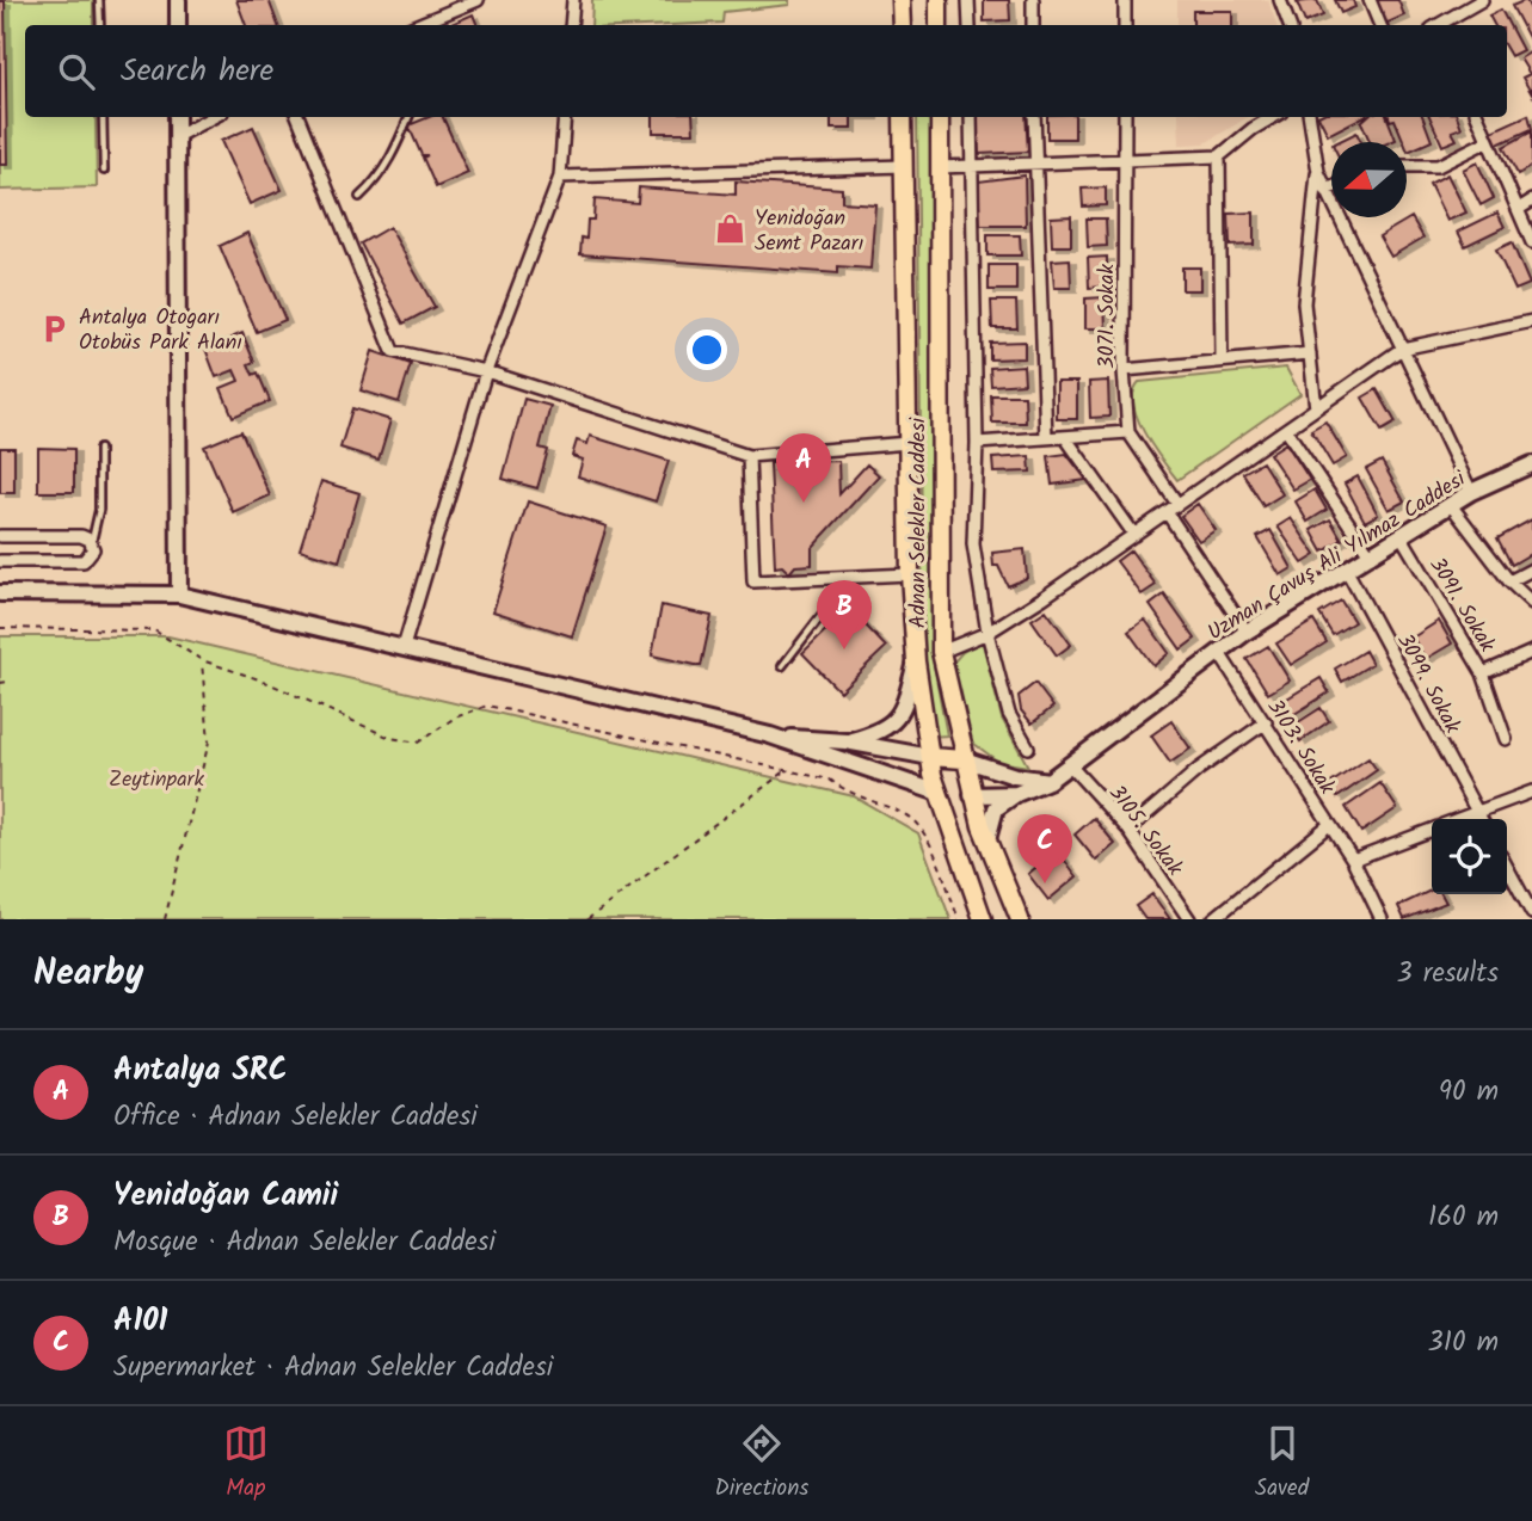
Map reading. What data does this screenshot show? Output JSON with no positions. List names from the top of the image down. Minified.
{"streets":{"main road":["Adnan Selekler Caddesi"],"street":["3071. Sokak","Uzman Çavuş Ali Yılmaz Caddesi","3091. Sokak","3099. Sokak","3103. Sokak","3105. Sokak"]},"crossings":[["Uzman Çavuş Ali Yılmaz Caddesi","3091. Sokak"],["Uzman Çavuş Ali Yılmaz Caddesi","3099. Sokak"],["Uzman Çavuş Ali Yılmaz Caddesi","3103. Sokak"],["Uzman Çavuş Ali Yılmaz Caddesi","3105. Sokak"]],"parks":["Zeytinpark"],"places":{"shop":["Yenidoğan Semt Pazarı"],"parking":["Antalya Otogarı Otobüs Park Alanı"]},"north":"left","page":{"search":"Search here","pins":["A","B","C"],"heading":["Nearby","3 results"],"list":[{"mark":"A","name":"Antalya SRC","note":"Office · Adnan Selekler Caddesi","value":"90 m"},{"mark":"B","name":"Yenidoğan Camii","note":"Mosque · Adnan Selekler Caddesi","value":"160 m"},{"mark":"C","name":"A101","note":"Supermarket · Adnan Selekler Caddesi","value":"310 m"}],"nav":["Map","Directions","Saved"]}}
